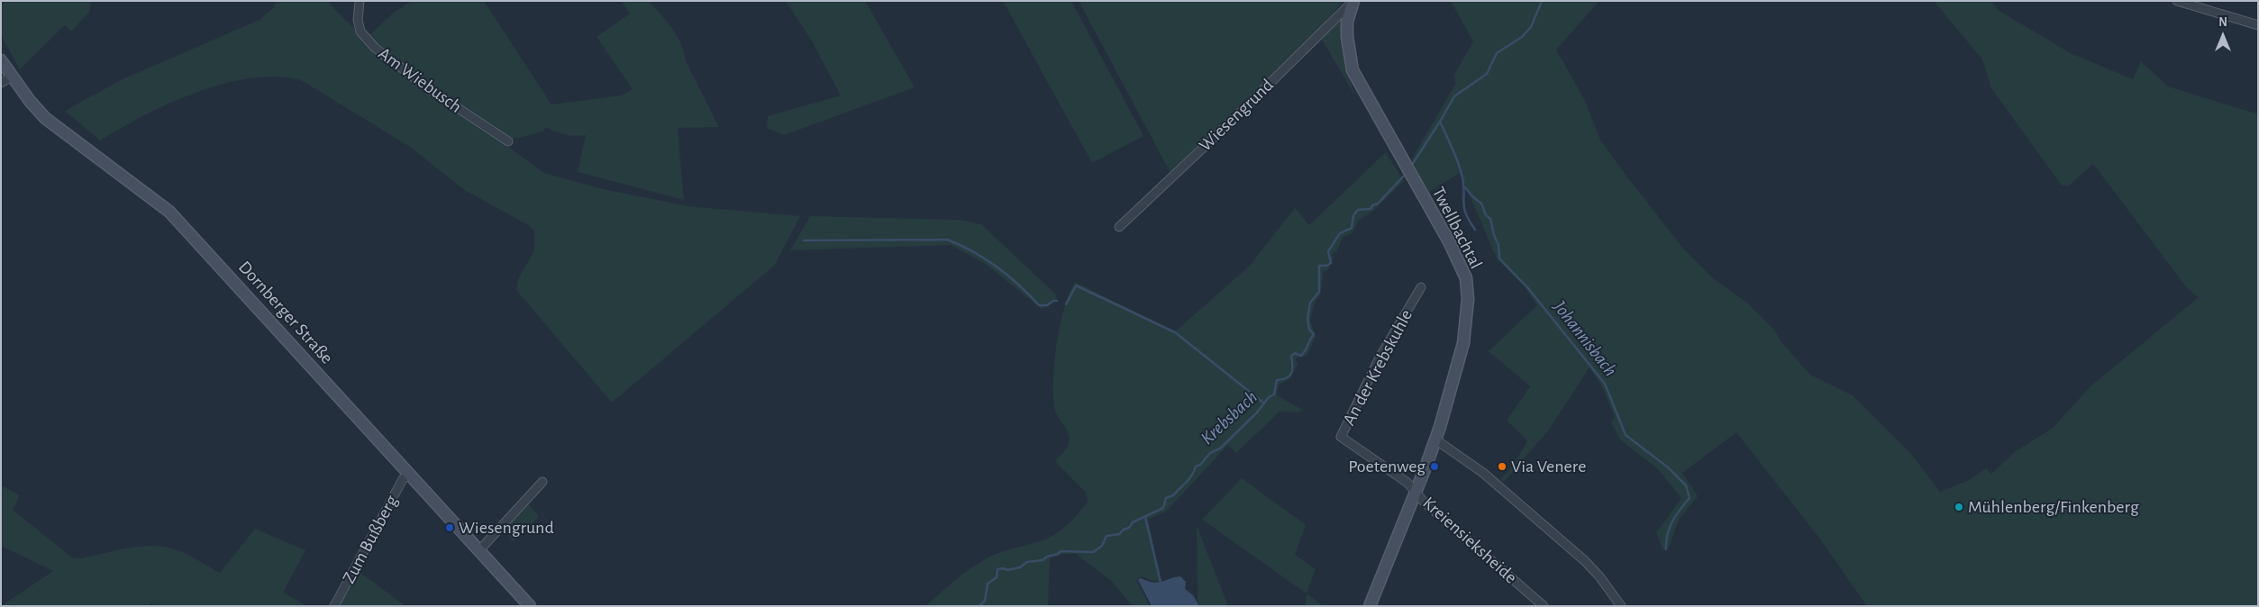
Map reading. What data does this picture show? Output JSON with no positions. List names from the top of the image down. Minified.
{"streets":{"street":["Am Wiebusch","Wiesengrund","Twellbachtal","Dornberger Straße","An der Krebskuhle","Zum Bußberg","Kreiensieksheide"]},"crossings":[["Wiesengrund","Twellbachtal"],["Twellbachtal","An der Krebskuhle"],["Twellbachtal","Kreiensieksheide"],["Dornberger Straße","Zum Bußberg"],["An der Krebskuhle","Kreiensieksheide"]],"water":["Johannisbach","Krebsbach"],"places":["Poetenweg","Via Venere","Mühlenberg/Finkenberg","Wiesengrund"],"north":"top"}
